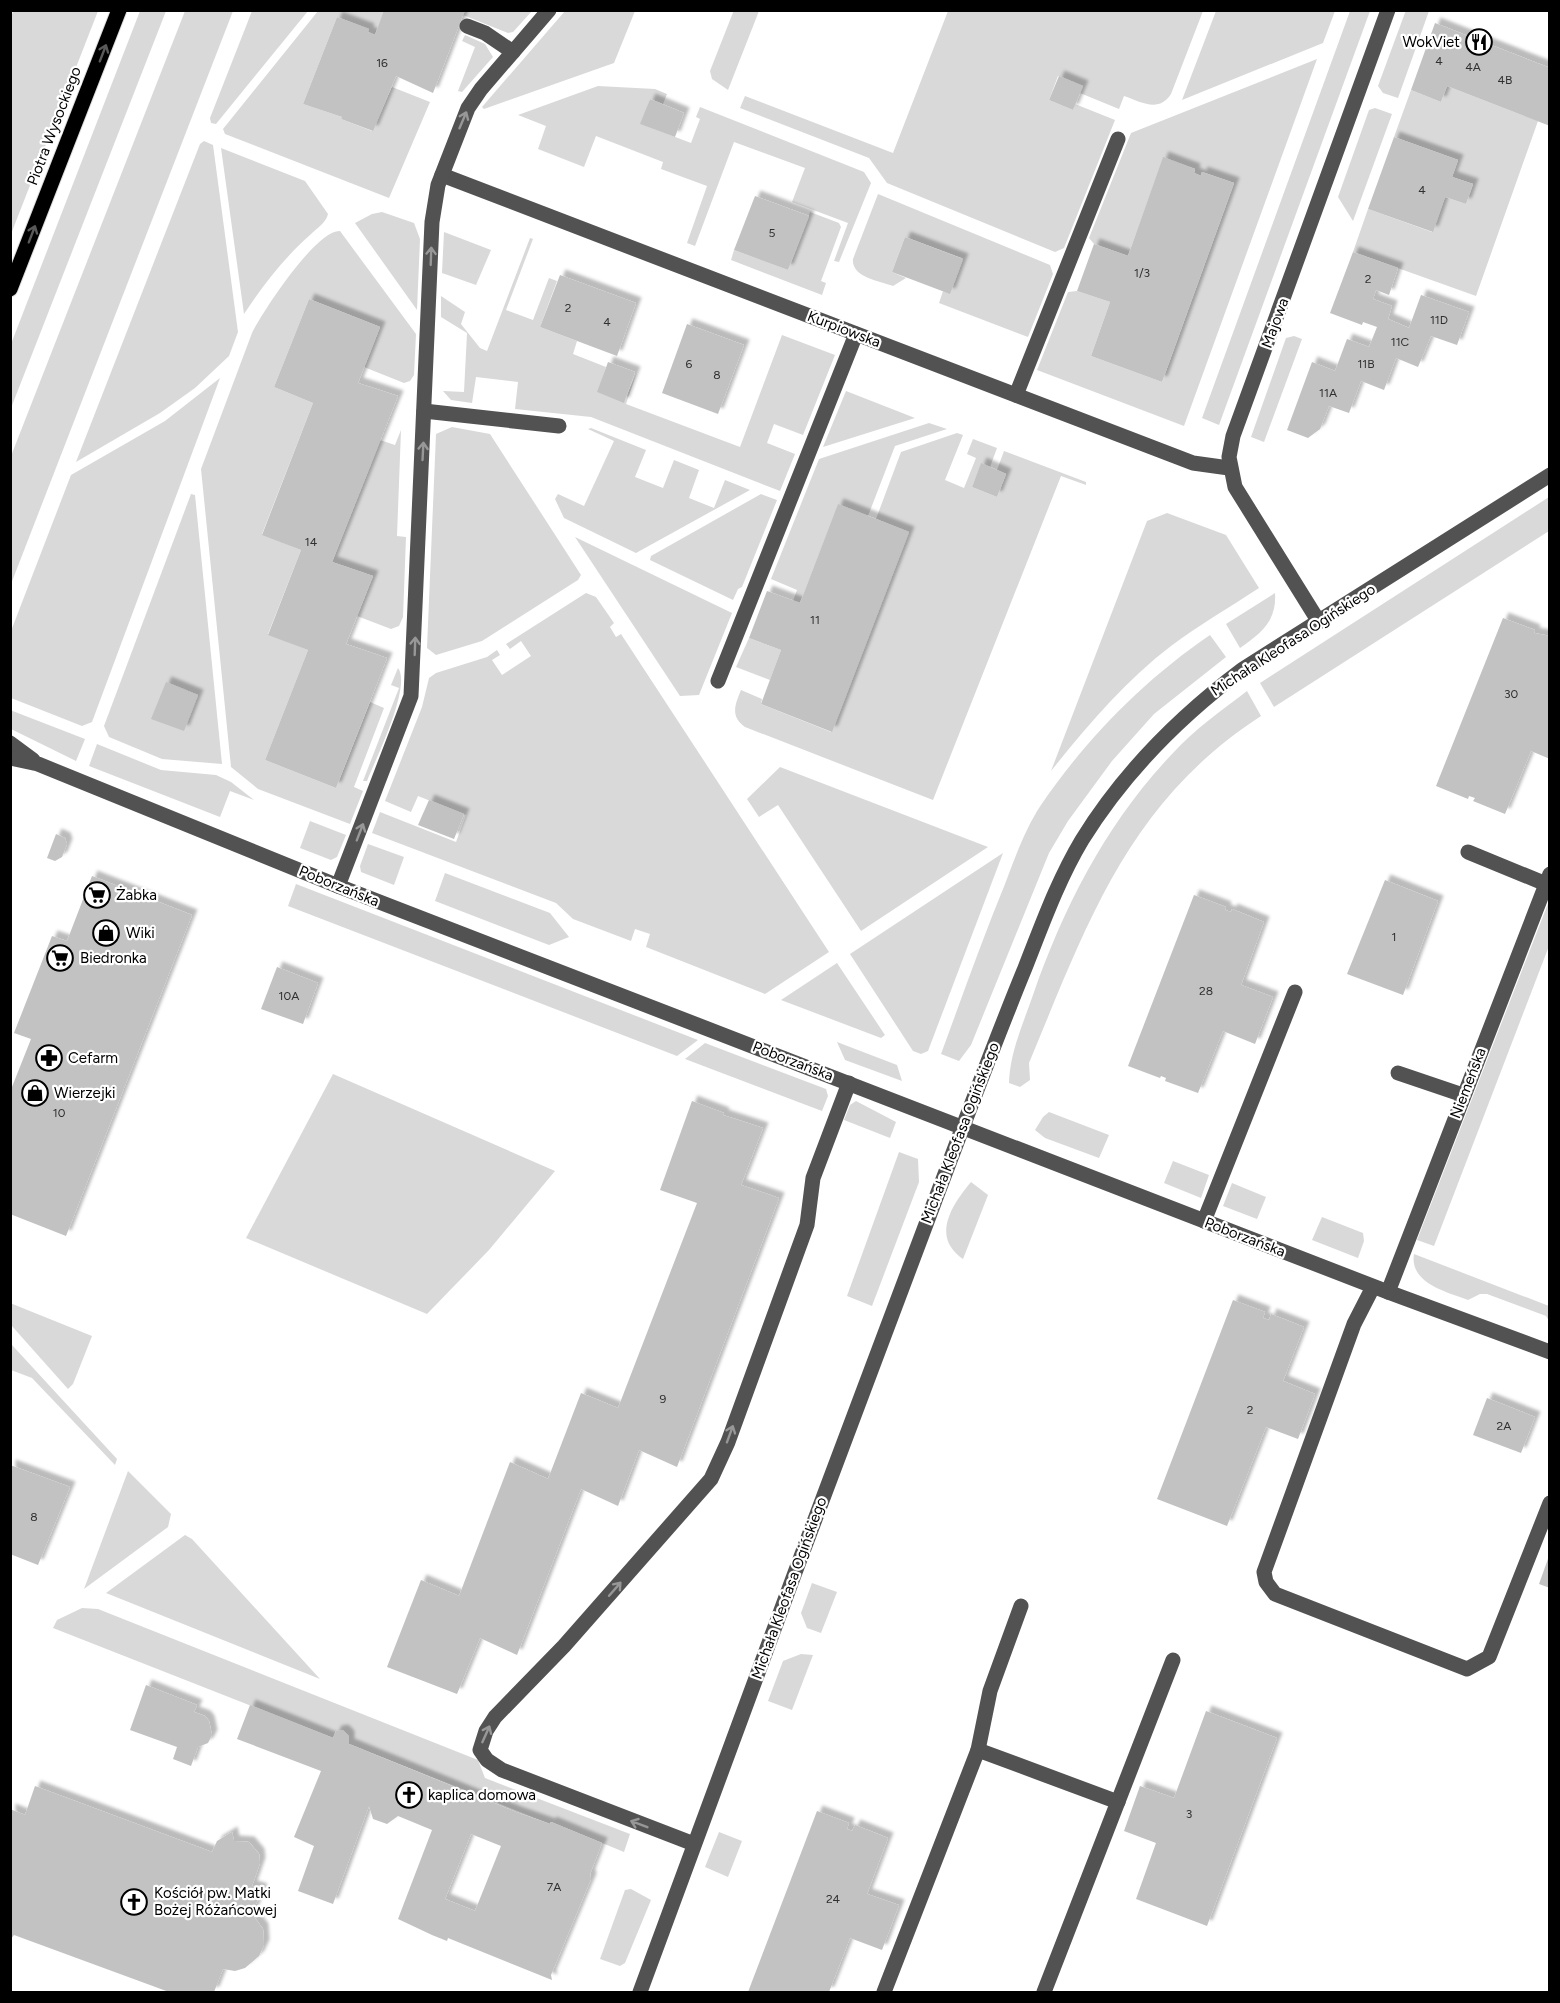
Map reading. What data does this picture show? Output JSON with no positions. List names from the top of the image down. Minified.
{"streets":{"main road":["Piotra Wysockiego"],"street":["Majowa","Kurpiowska","Michała Kleofasa Ogińskiego","Poborzańska","Niemeńska"]},"crossings":[["Majowa","Kurpiowska"],["Majowa","Michała Kleofasa Ogińskiego"],["Michała Kleofasa Ogińskiego","Poborzańska"],["Poborzańska","Niemeńska"]],"one_way":["Piotra Wysockiego"],"places":{"restaurant":["WokViet"],"supermarket":["Żabka","Biedronka"],"shop":["Wiki","Wierzejki"],"pharmacy":["Cefarm"],"church":["kaplica domowa","Kościół pw. Matki Bożej Różańcowej"]},"house_numbers":["4","16","4A","4B","4","5","1/3","2","2","11D","4","11C","6","11B","8","11A","14","11","30","1","28","10A","10","9","2","2A","8","3","7A","24"]}
